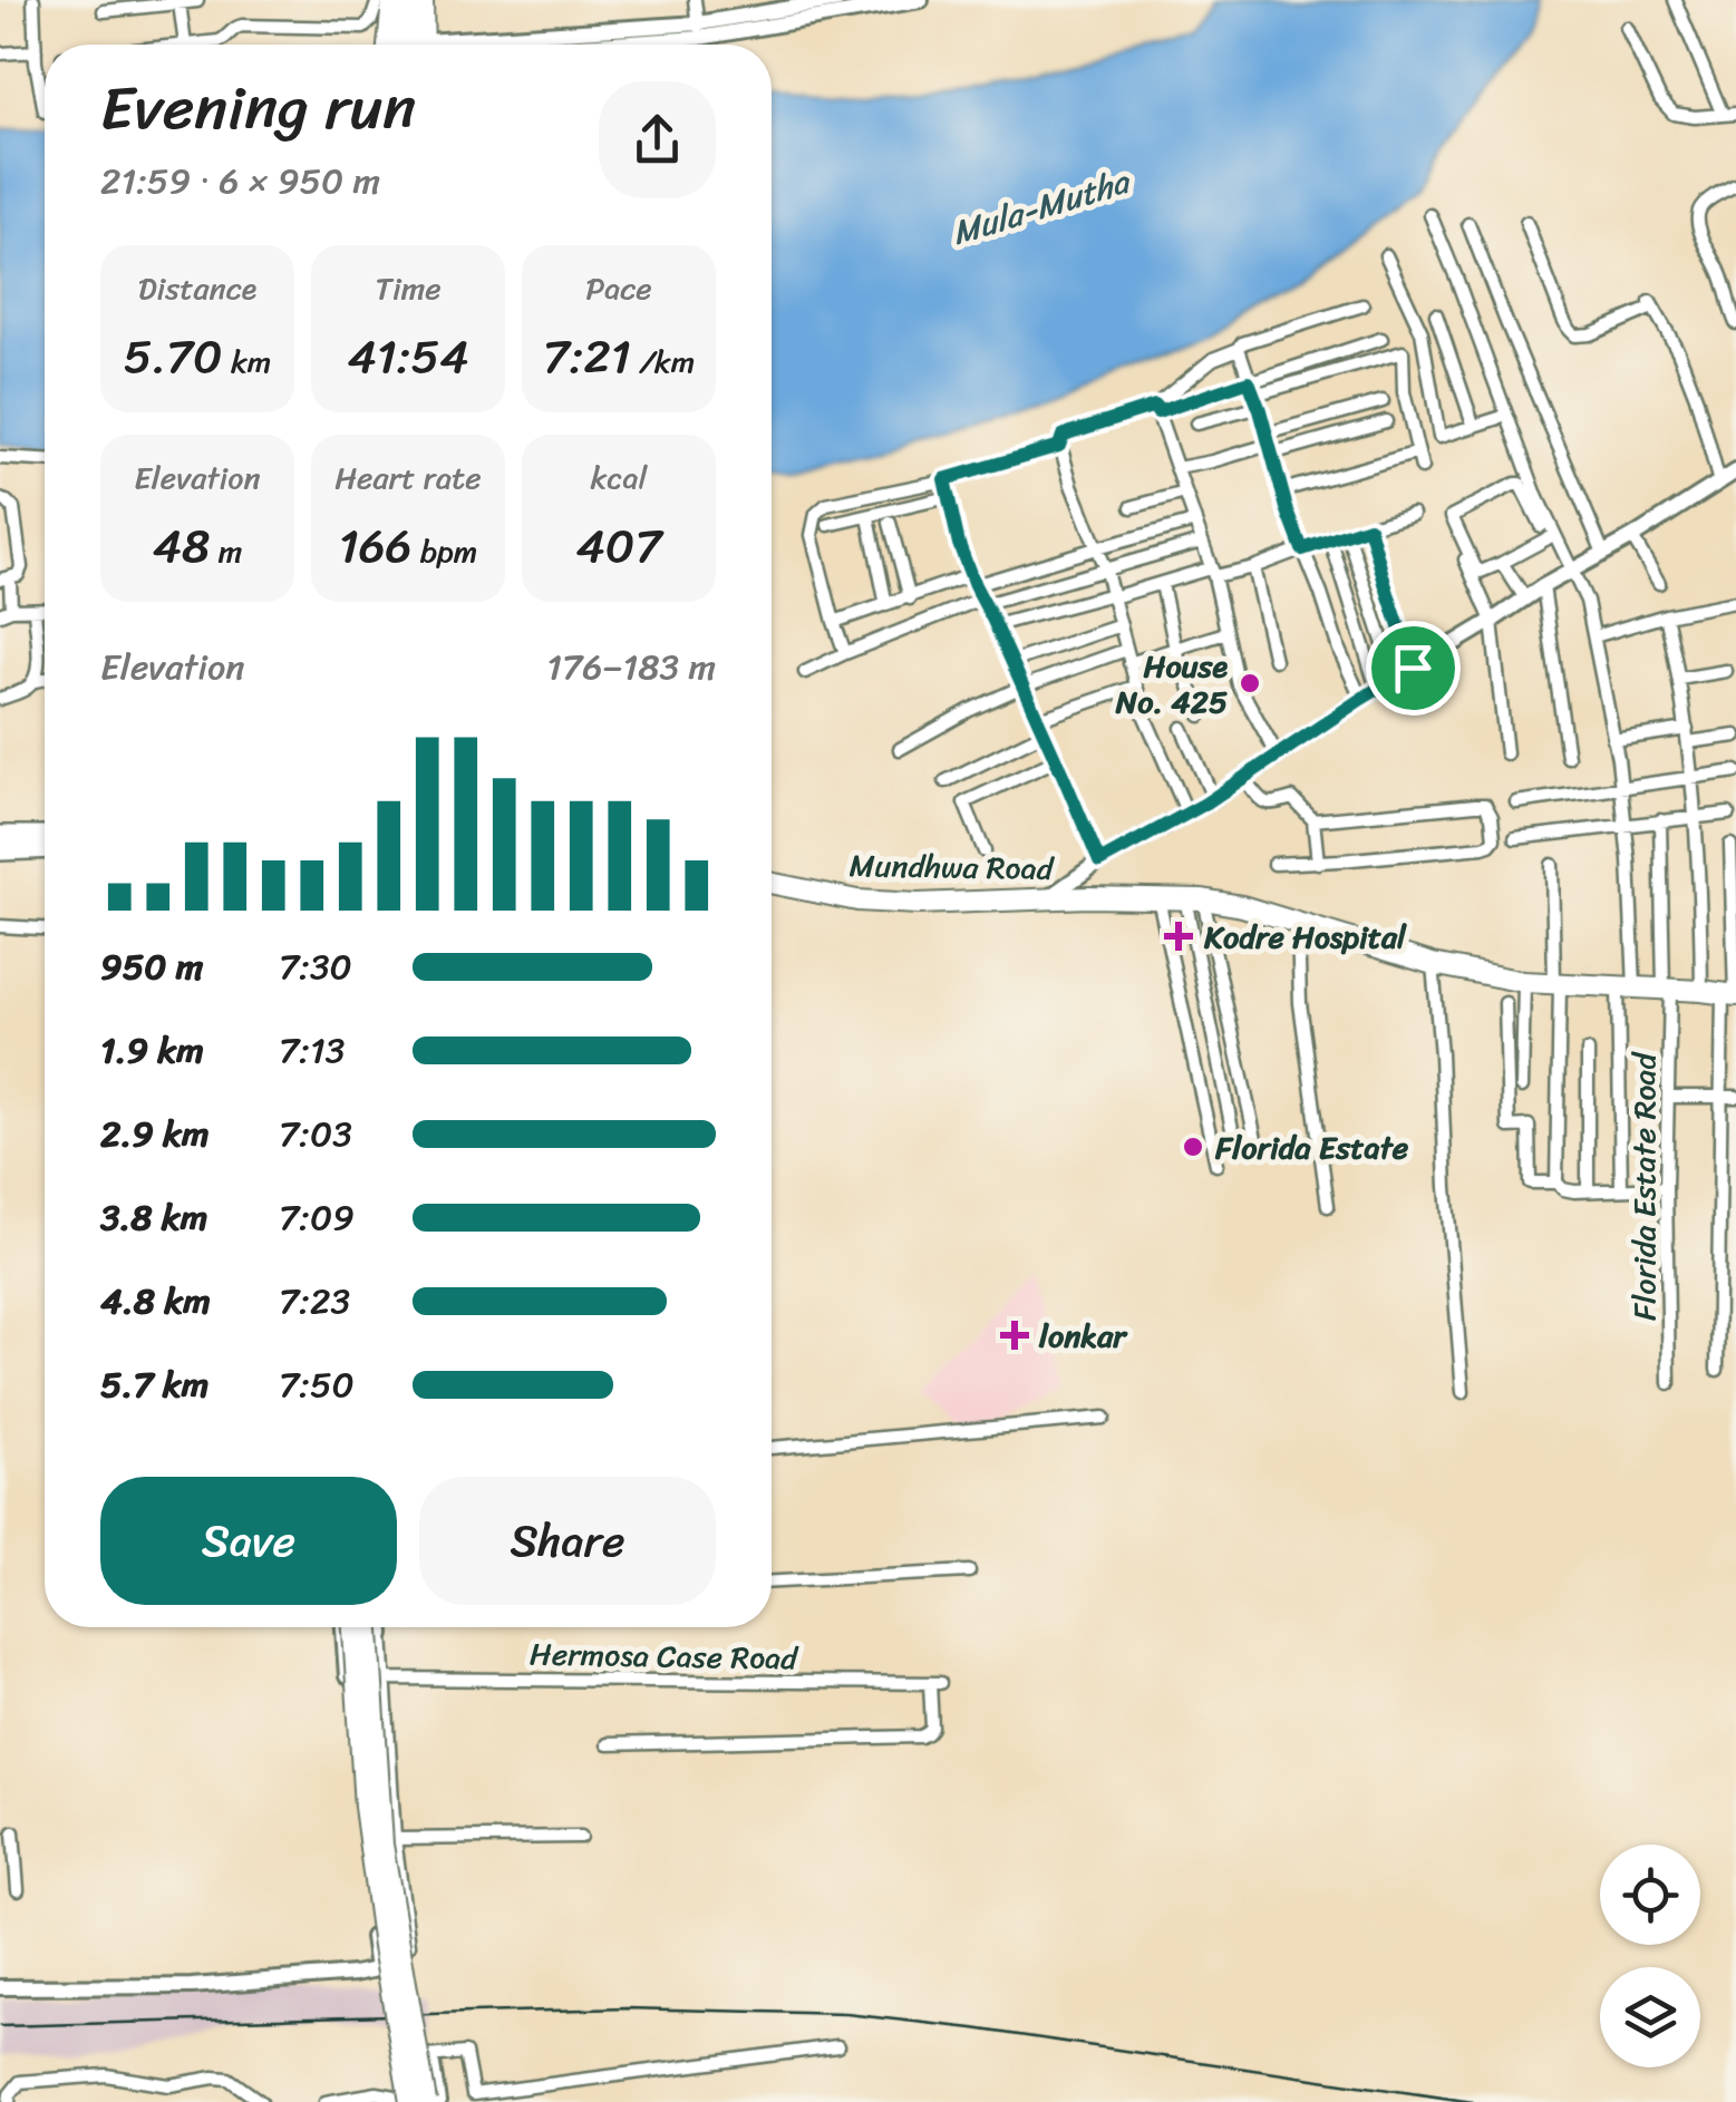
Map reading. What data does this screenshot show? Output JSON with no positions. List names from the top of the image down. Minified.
{"streets":{"main road":["Mundhwa Road"],"street":["Florida Estate Road","Hermosa Case Road"]},"crossings":[["Mundhwa Road","Florida Estate Road"]],"water":["Mula-Mutha"],"places":{"other":["House No. 425","Florida Estate"],"health":["Kodre Hospital","lonkar"]},"page":{"heading":["Evening run","21:59 · 6 × 950 m"],"stats":[["Distance","5.70 km"],["Time","41:54"],["Pace","7:21 /km"],["Elevation","48 m"],["Heart rate","166 bpm"],["kcal","407"]],"chart":["Elevation","176–183 m"],"list":[{"name":"950 m","note":"7:30"},{"name":"1.9 km","note":"7:13"},{"name":"2.9 km","note":"7:03"},{"name":"3.8 km","note":"7:09"},{"name":"4.8 km","note":"7:23"},{"name":"5.7 km","note":"7:50"}],"buttons":["Save","Share"]}}
